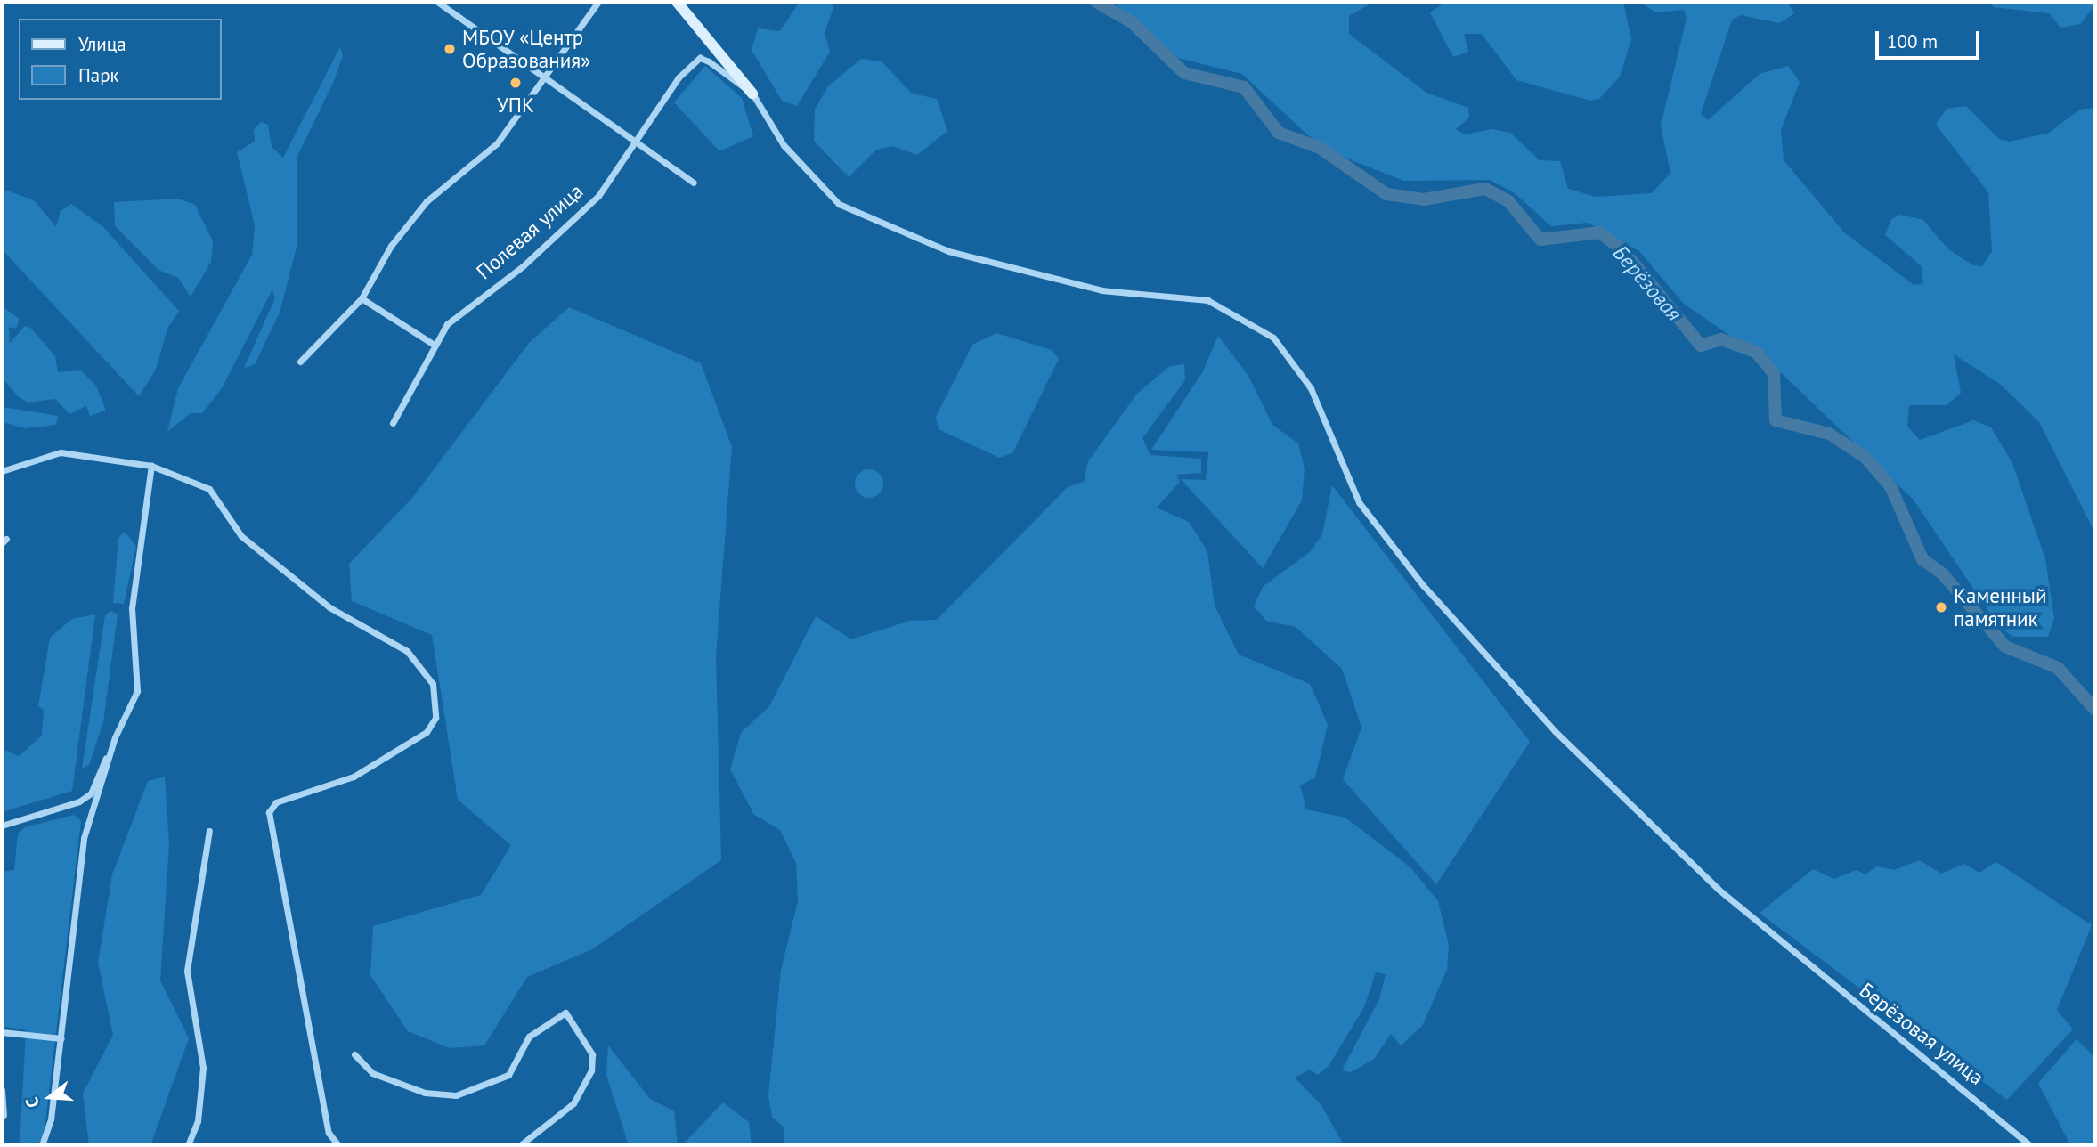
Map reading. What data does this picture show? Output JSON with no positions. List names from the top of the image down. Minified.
{"streets":{"street":["Полевая улица","Берёзовая улица"]},"crossings":[["Полевая улица","Берёзовая улица"]],"water":["Берёзовая"],"places":["МБОУ «Центр Образования»","УПК","Каменный памятник"],"legend":["Улица","Парк"],"scale_bar":"100 m","north":"left"}
